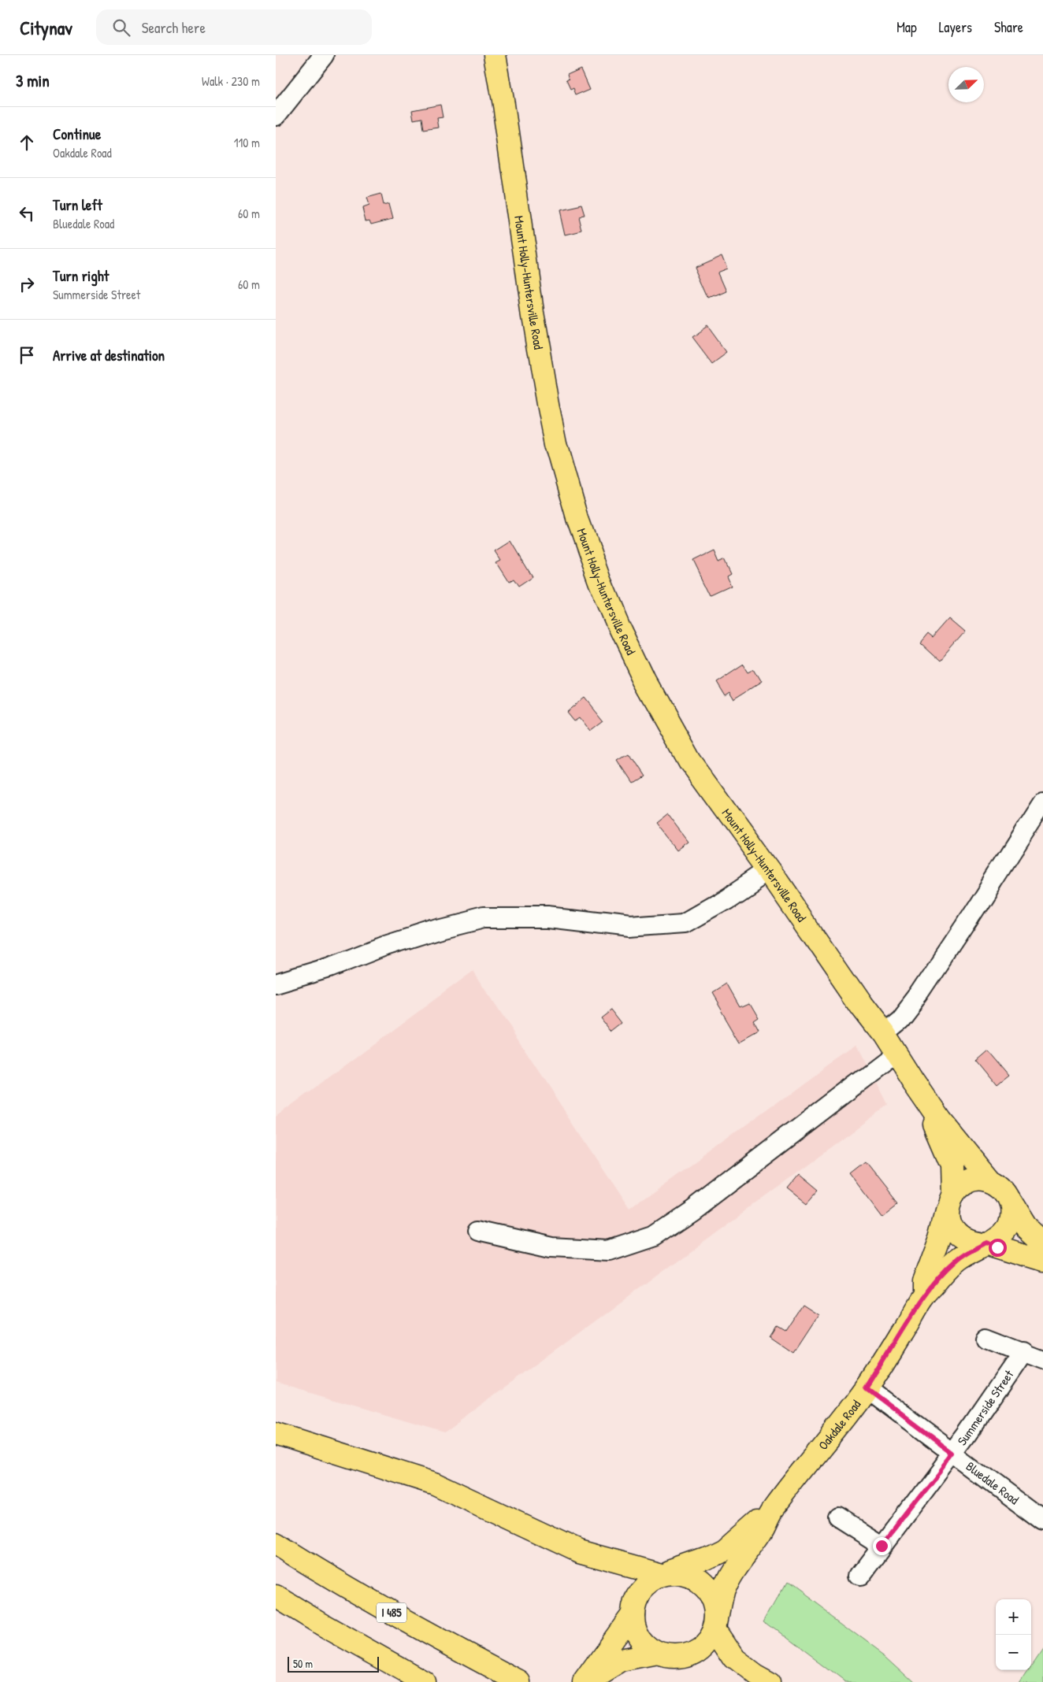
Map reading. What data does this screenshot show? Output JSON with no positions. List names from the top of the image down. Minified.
{"streets":{"main road":["Mount Holly-Huntersville Road","Oakdale Road","I 485"],"street":["Summerside Street","Bluedale Road"]},"crossings":[["Mount Holly-Huntersville Road","Oakdale Road"],["Summerside Street","Bluedale Road"],["Oakdale Road","Bluedale Road"]],"scale_bar":"50 m","north":"top right","page":{"header":"Citynav","search":"Search here","nav":["Map","Layers","Share"],"heading":["3 min","Walk · 230 m"],"list":[["Continue","Oakdale Road","110 m"],["Turn left","Bluedale Road","60 m"],["Turn right","Summerside Street","60 m"],"Arrive at destination"],"map_buttons":["+","−"],"scale":"50 m"}}
